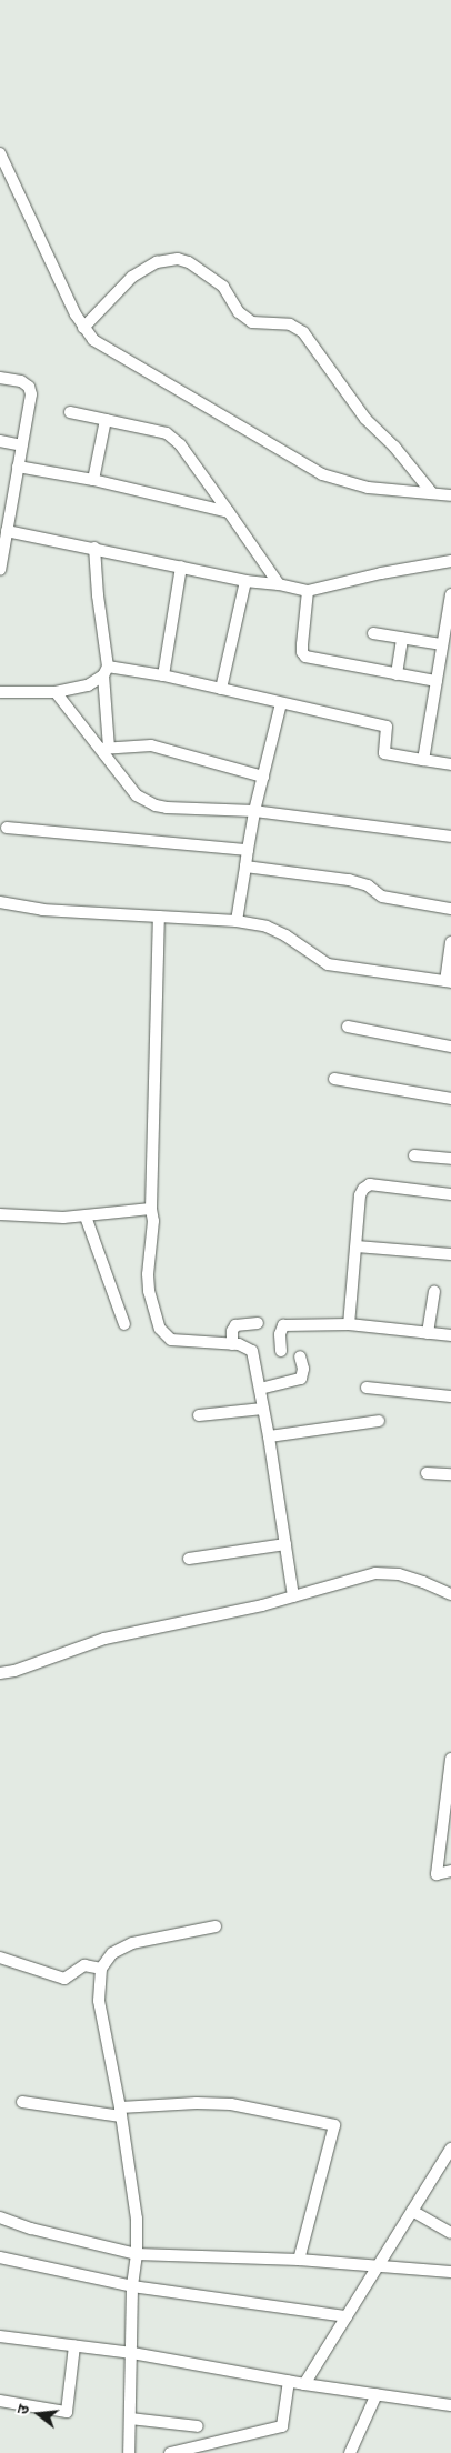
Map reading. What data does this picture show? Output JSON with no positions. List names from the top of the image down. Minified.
{"north":"left"}
